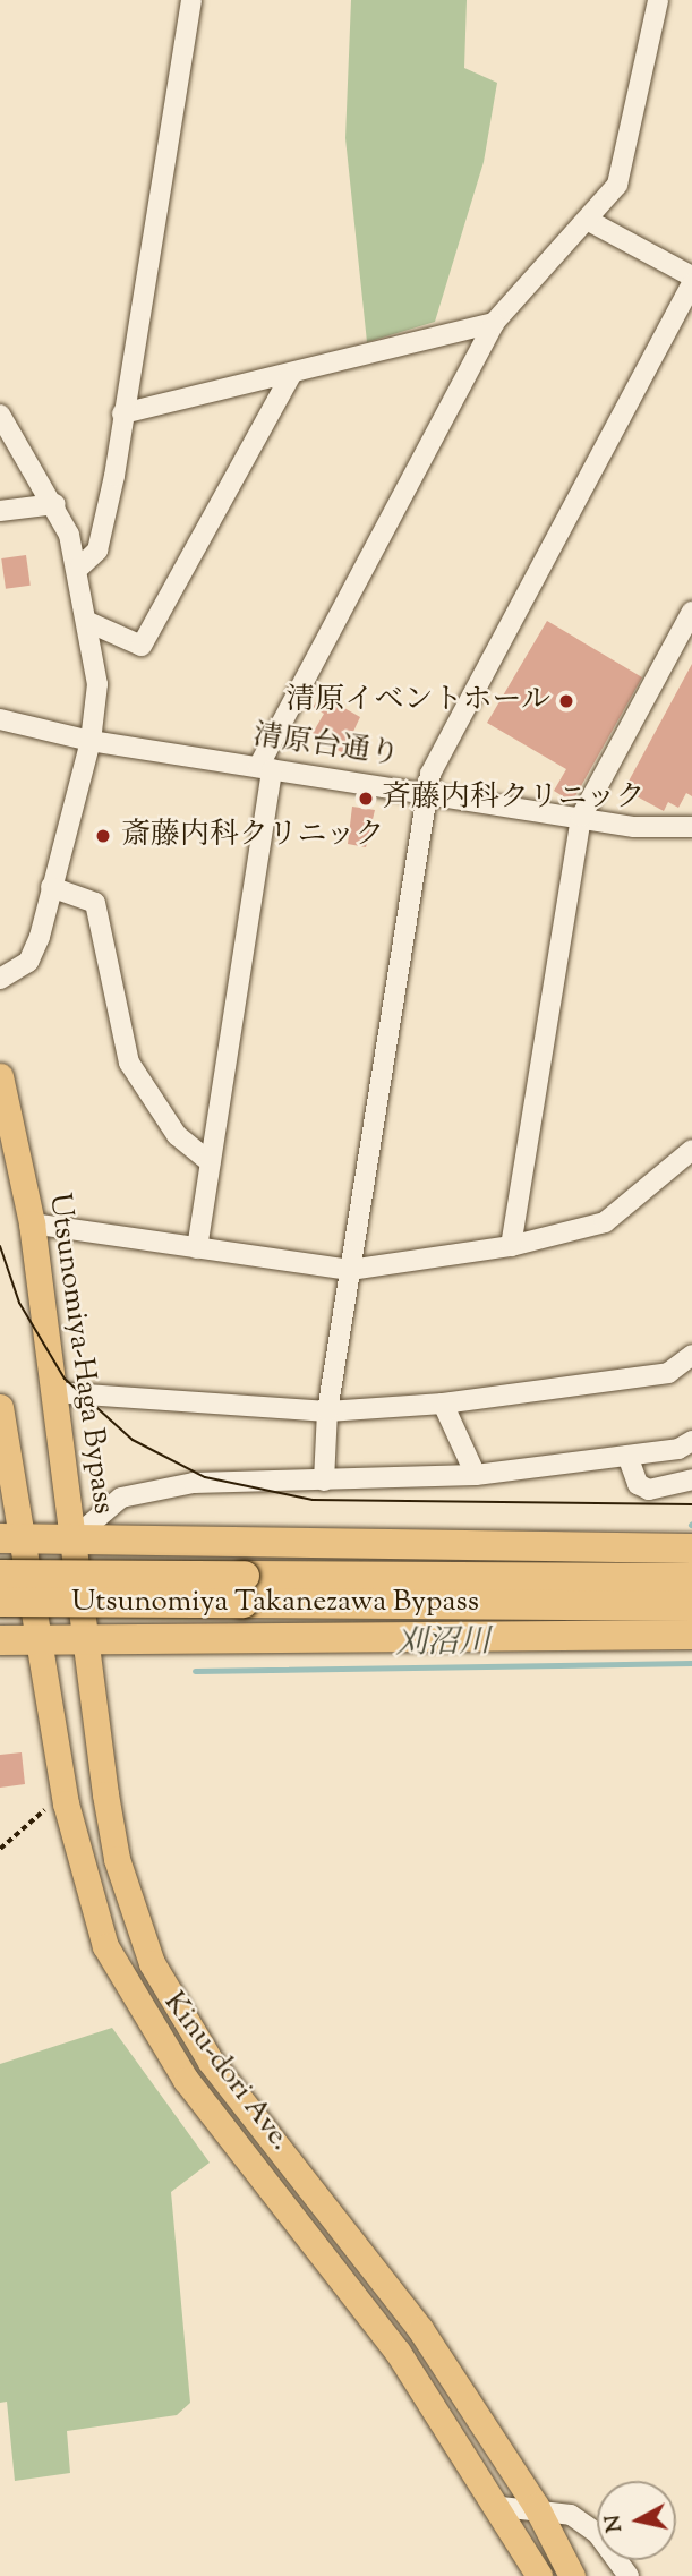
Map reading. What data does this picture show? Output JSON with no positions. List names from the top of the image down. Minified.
{"streets":{"highway":["Utsunomiya Takanezawa Bypass"],"main road":["Utsunomiya-Haga Bypass","Kinu-dori Ave."],"street":["清原台通り"]},"crossings":[["Utsunomiya-Haga Bypass","Kinu-dori Ave."]],"water":["刈沼川"],"places":["清原イベントホール","斉藤内科クリニック","斎藤内科クリニック"],"north":"left"}
